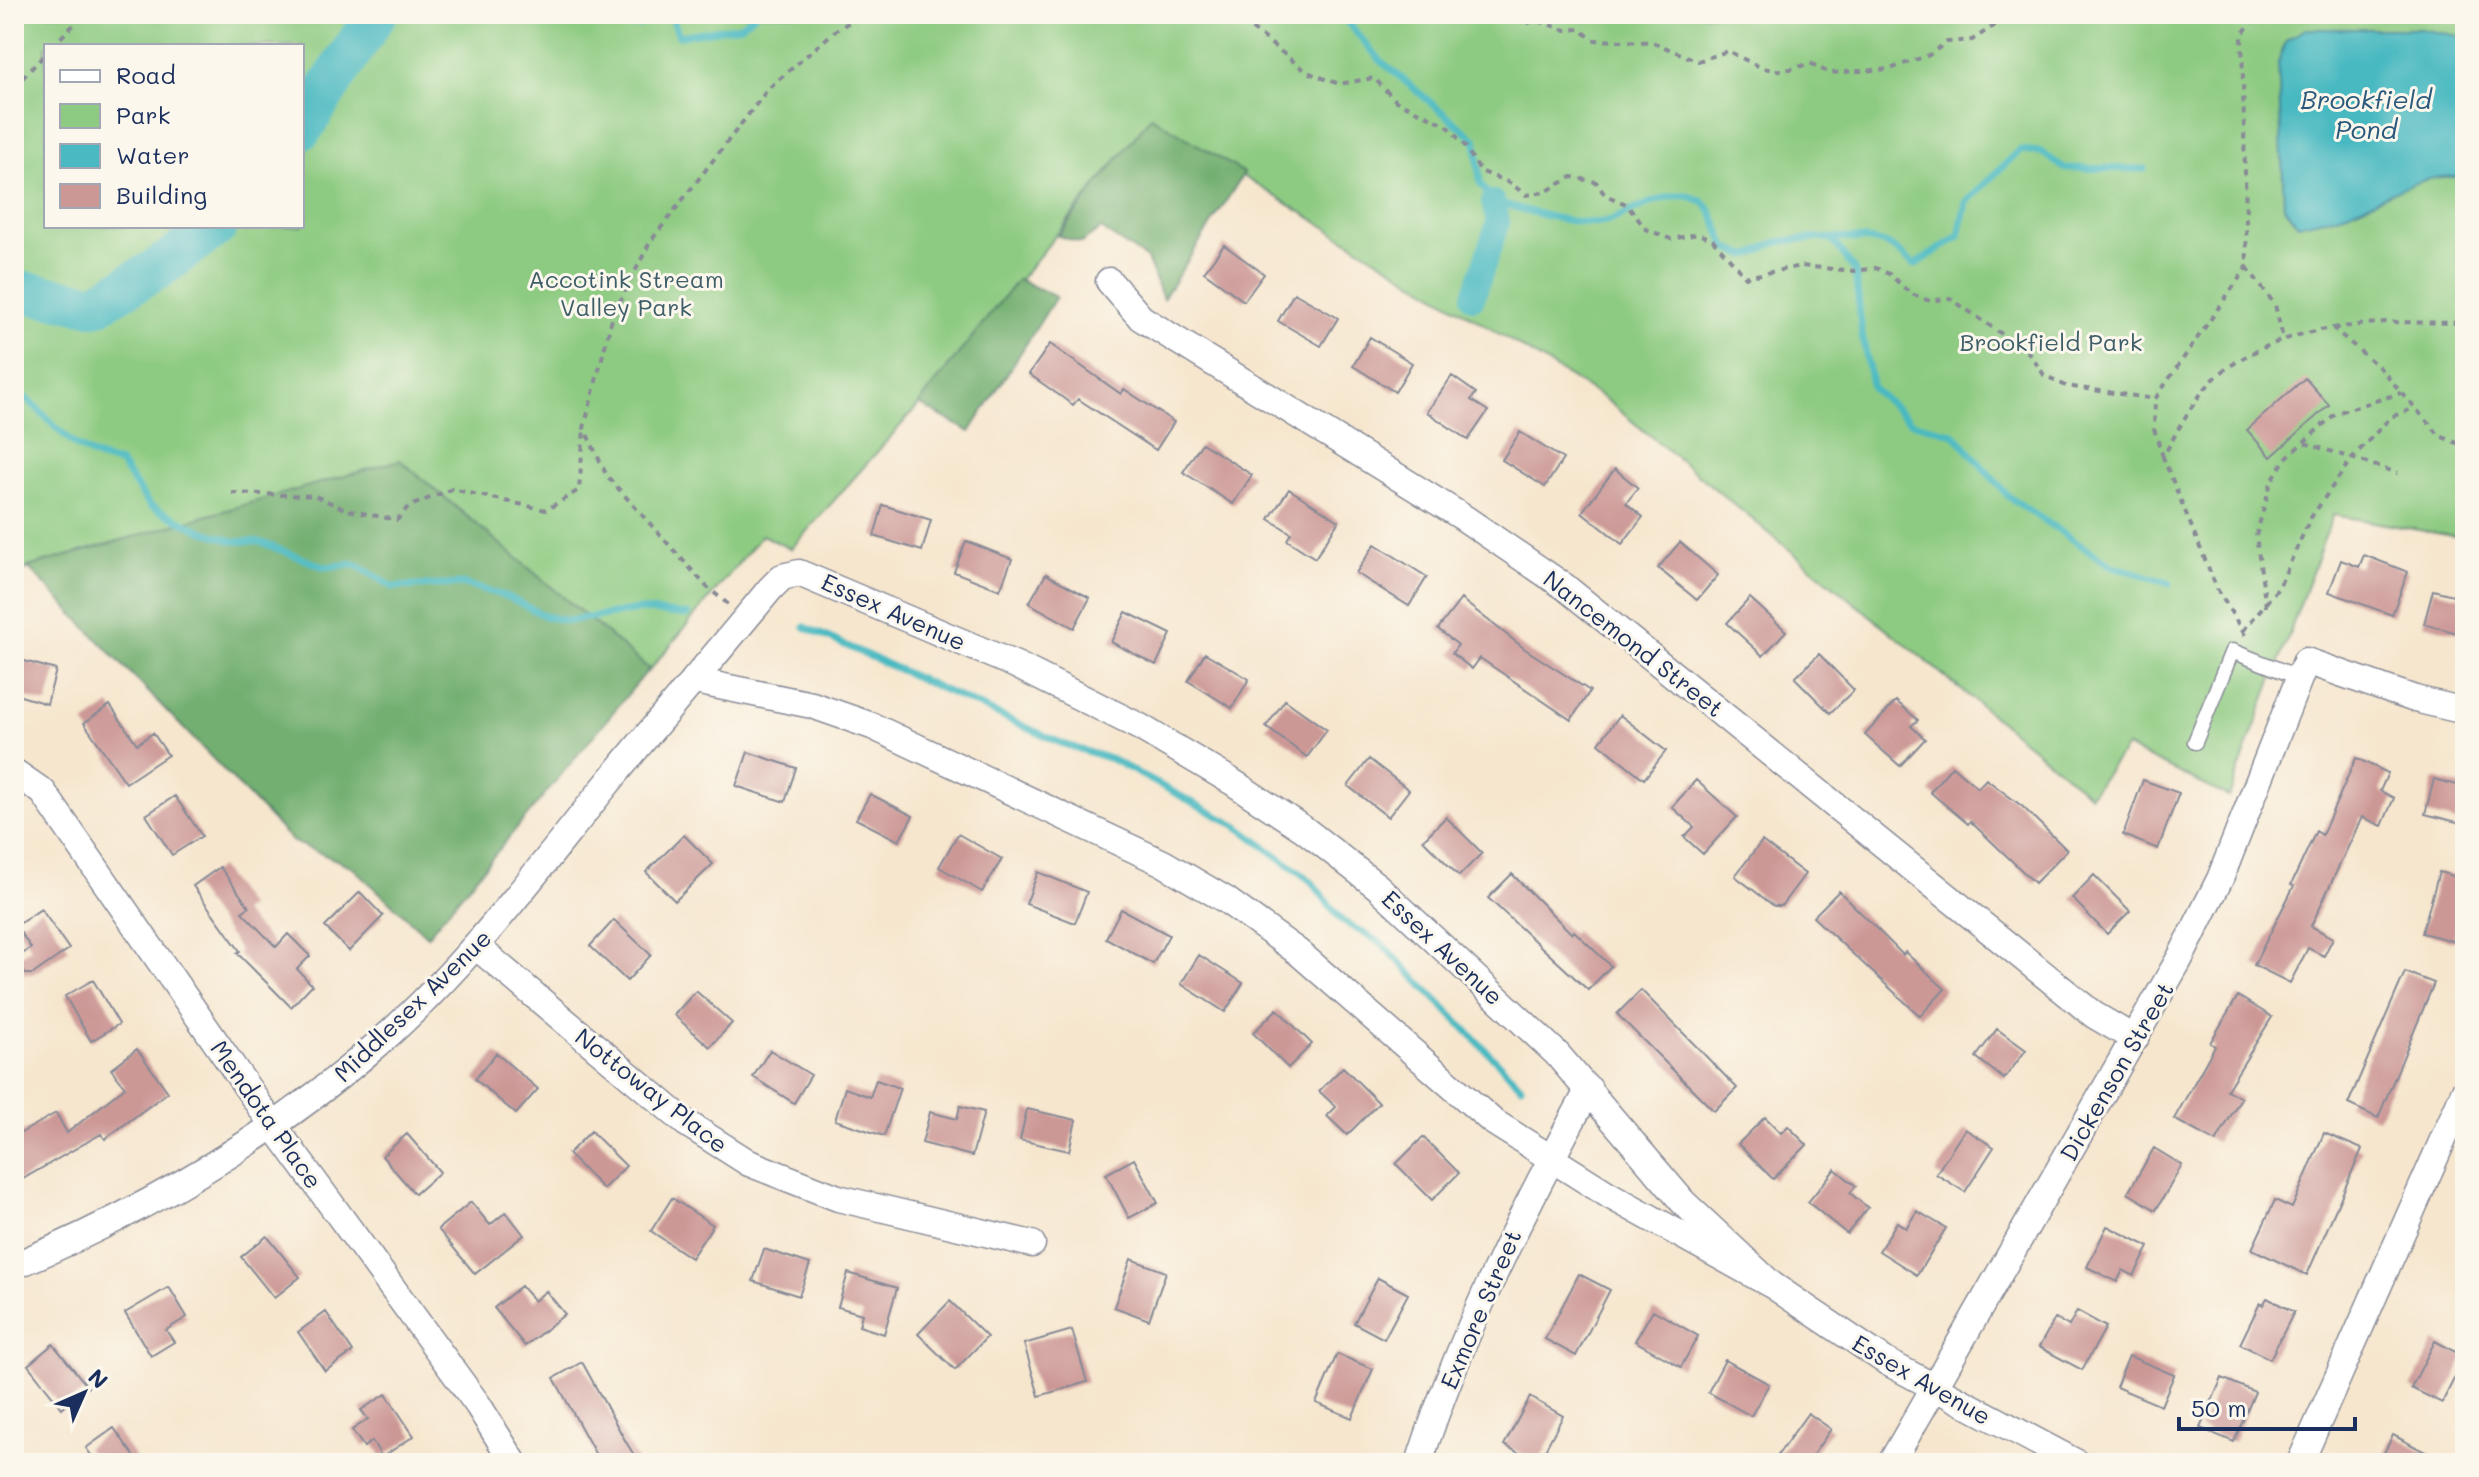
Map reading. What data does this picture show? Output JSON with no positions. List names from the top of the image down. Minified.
{"streets":{"street":["Essex Avenue","Nancemond Street","Middlesex Avenue","Dickenson Street","Nottoway Place","Mendota Place","Exmore Street"]},"crossings":[["Essex Avenue","Middlesex Avenue"],["Essex Avenue","Dickenson Street"],["Essex Avenue","Exmore Street"],["Nancemond Street","Dickenson Street"],["Middlesex Avenue","Nottoway Place"],["Middlesex Avenue","Mendota Place"]],"water":["Brookfield Pond"],"parks":["Accotink Stream Valley Park","Brookfield Park"],"legend":["Road","Park","Water","Building"],"scale_bar":"50 m","north":"top right"}
